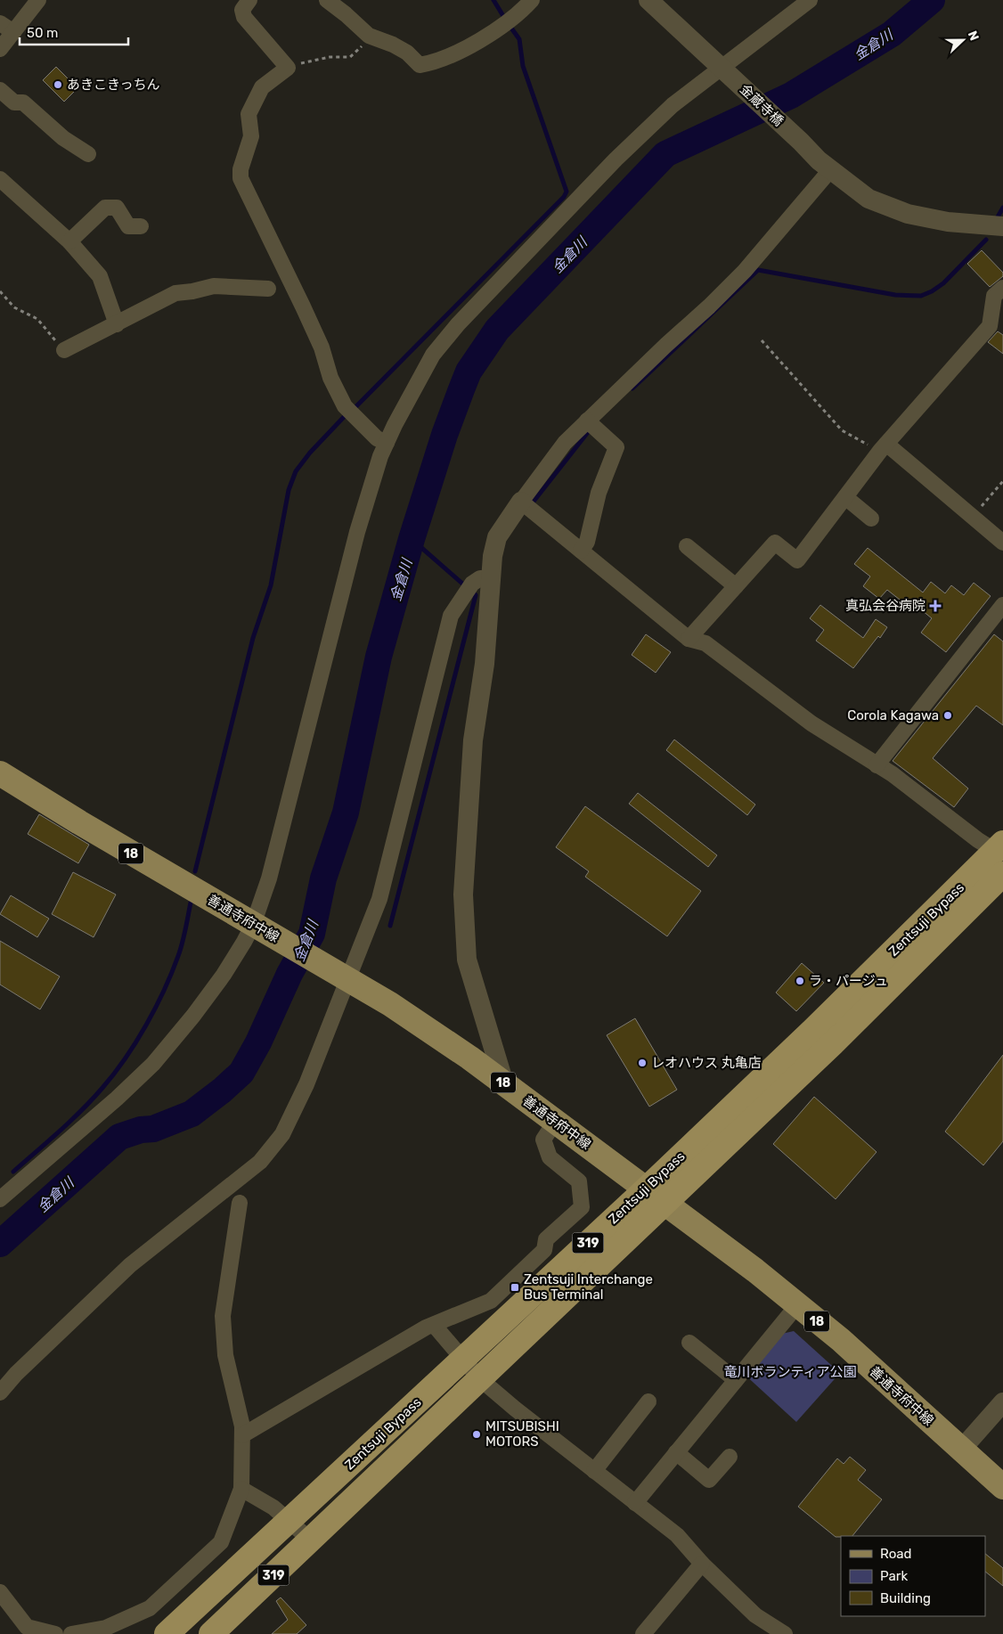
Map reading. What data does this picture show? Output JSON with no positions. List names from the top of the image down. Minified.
{"streets":{"highway":["Zentsuji Bypass","319"],"main road":["18","善通寺府中線"],"street":["金蔵寺橋"]},"crossings":[["善通寺府中線","Zentsuji Bypass"]],"water":["金倉川"],"parks":["竜川ボランティア公園"],"places":{"other":["あきこきっちん","Corola Kagawa","ラ・パージュ","レオハウス 丸亀店","MITSUBISHI MOTORS"],"health":["真弘会谷病院"],"transit":["Zentsuji Interchange Bus Terminal"]},"legend":["Road","Park","Building"],"scale_bar":"50 m","north":"right"}
